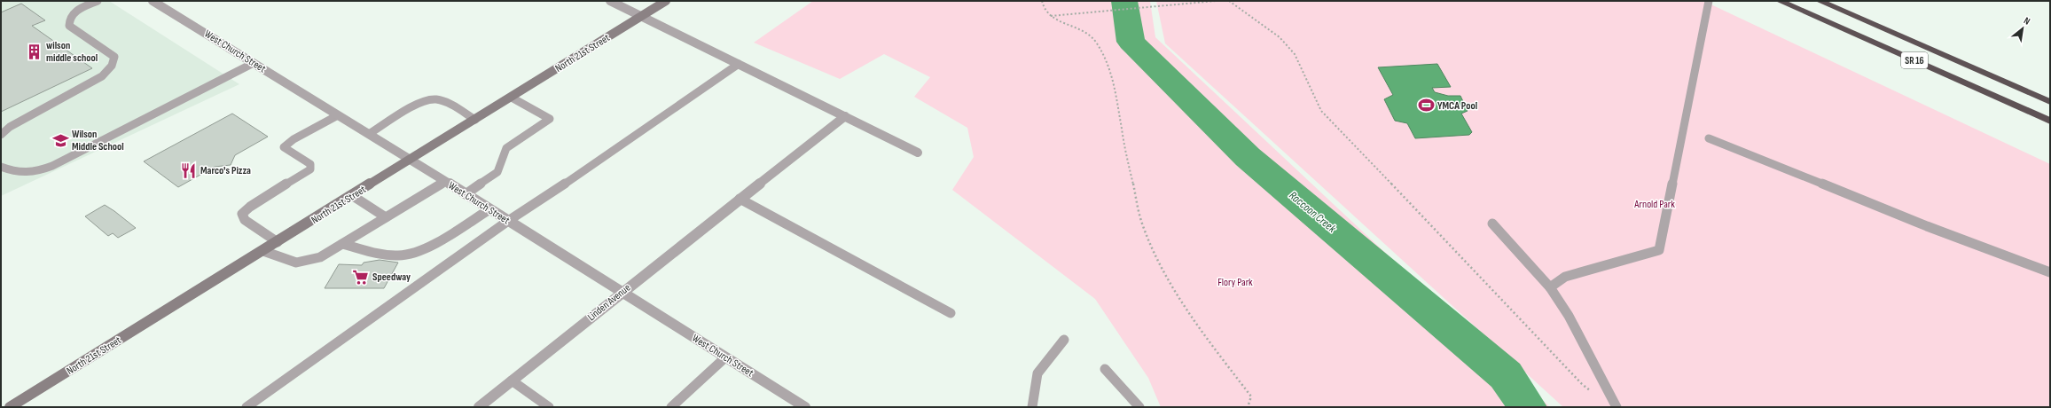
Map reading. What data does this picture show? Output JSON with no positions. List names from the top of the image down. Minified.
{"streets":{"highway":["SR 16"],"main road":["North 21st Street"],"street":["West Church Street","Linden Avenue"]},"crossings":[["West Church Street","North 21st Street"],["West Church Street","Linden Avenue"]],"water":["Raccoon Creek"],"parks":["Arnold Park","Flory Park"],"places":{"building":["wilson middle school"],"sports":["YMCA Pool"],"school or university":["Wilson Middle School"],"restaurant":["Marco's Pizza"],"supermarket":["Speedway"]},"north":"top right"}
